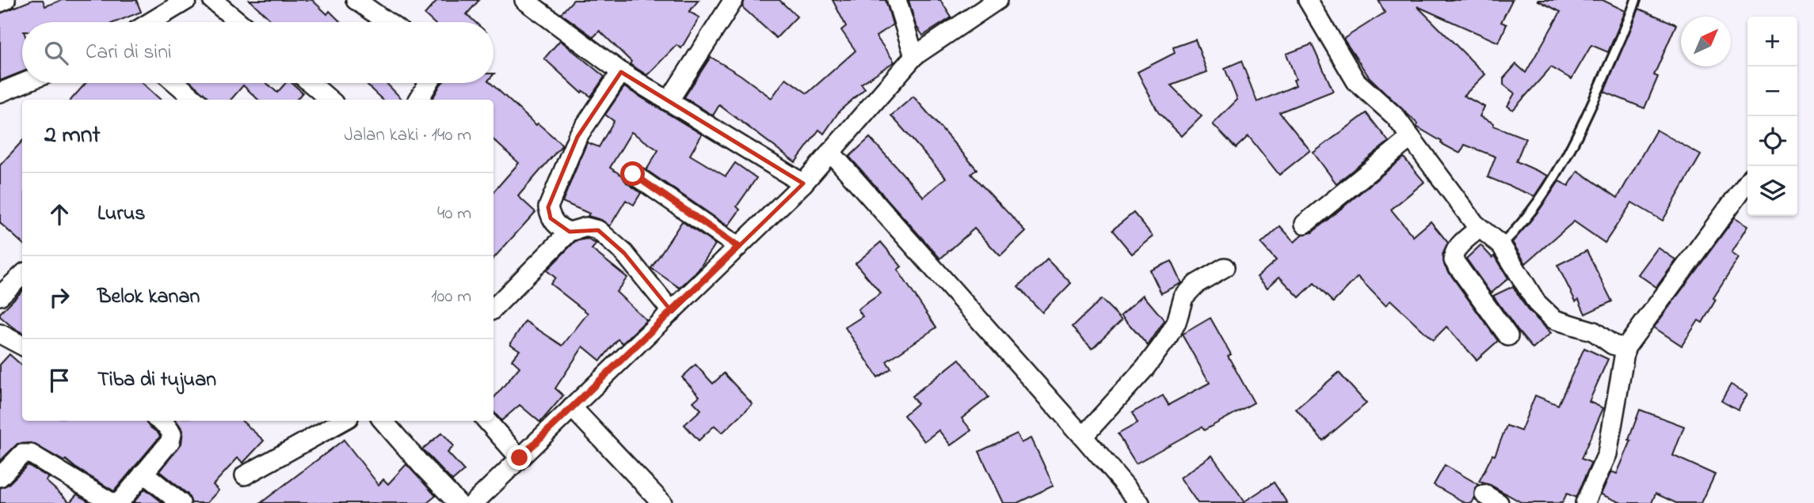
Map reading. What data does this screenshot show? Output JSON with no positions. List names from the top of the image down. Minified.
{"north":"top right","page":{"map_buttons":["+","−"],"search":"Cari di sini","heading":["2 mnt","Jalan kaki · 140 m"],"list":[["Lurus","40 m"],["Belok kanan","100 m"],"Tiba di tujuan"]}}
